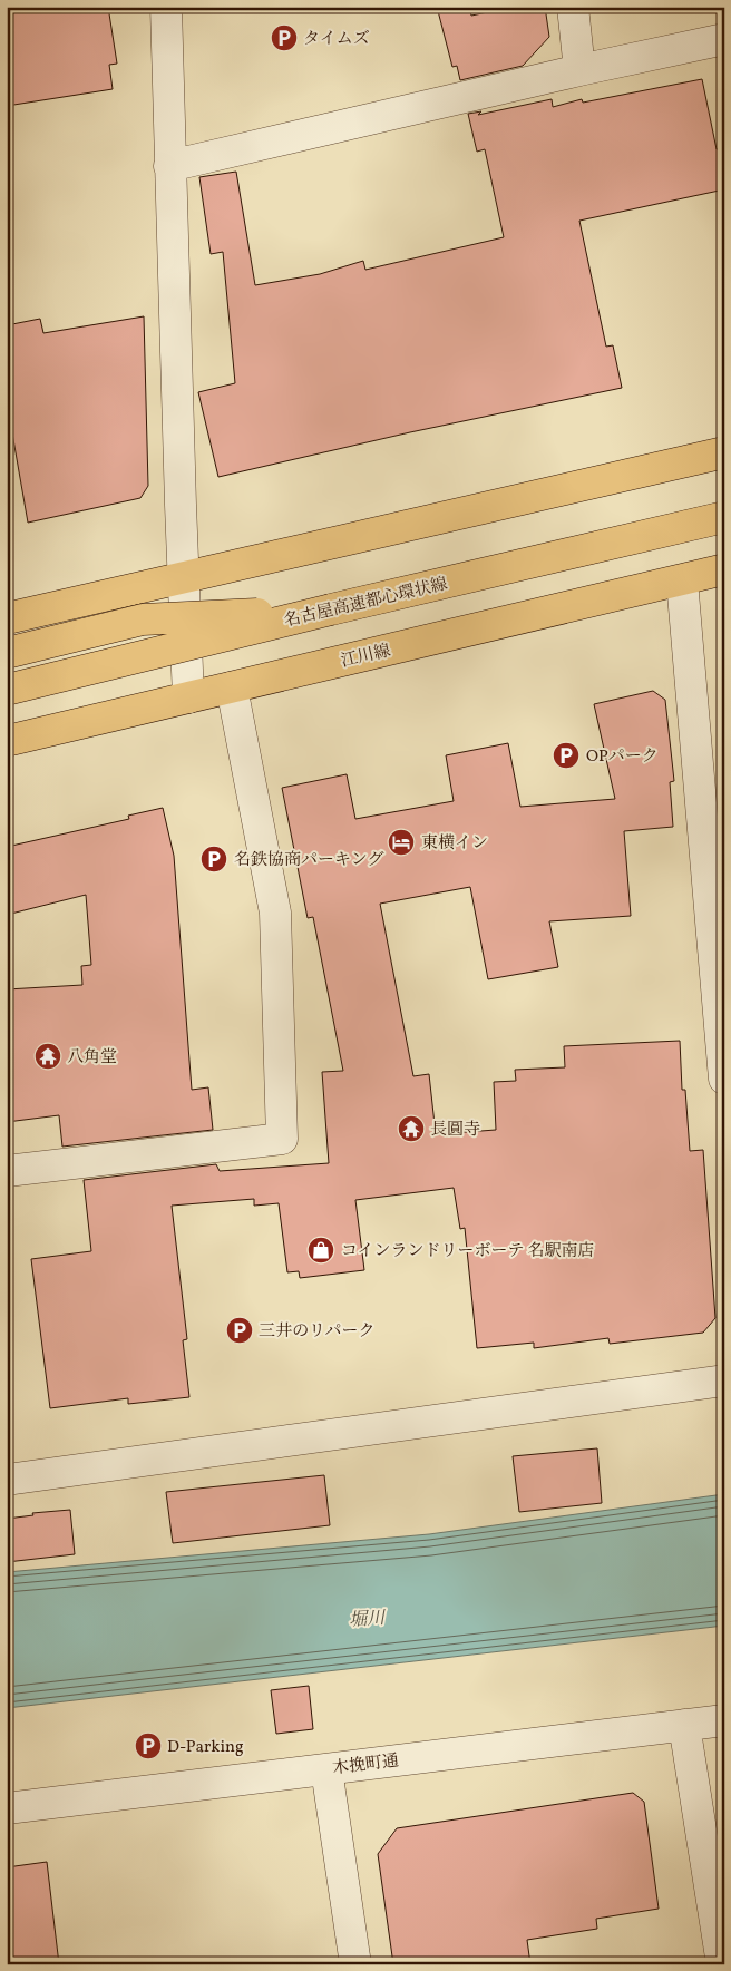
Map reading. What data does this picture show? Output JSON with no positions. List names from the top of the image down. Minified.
{"streets":{"main road":["名古屋高速都心環状線","江川線"],"street":["木挽町通"]},"water":["堀川"],"places":{"parking":["タイムズ","OPパーク","名鉄協商パーキング","三井のリパーク","D-Parking"],"hotel":["東横イン"],"temple":["八角堂","長圓寺"],"shop":["コインランドリーボーテ 名駅南店"]}}
